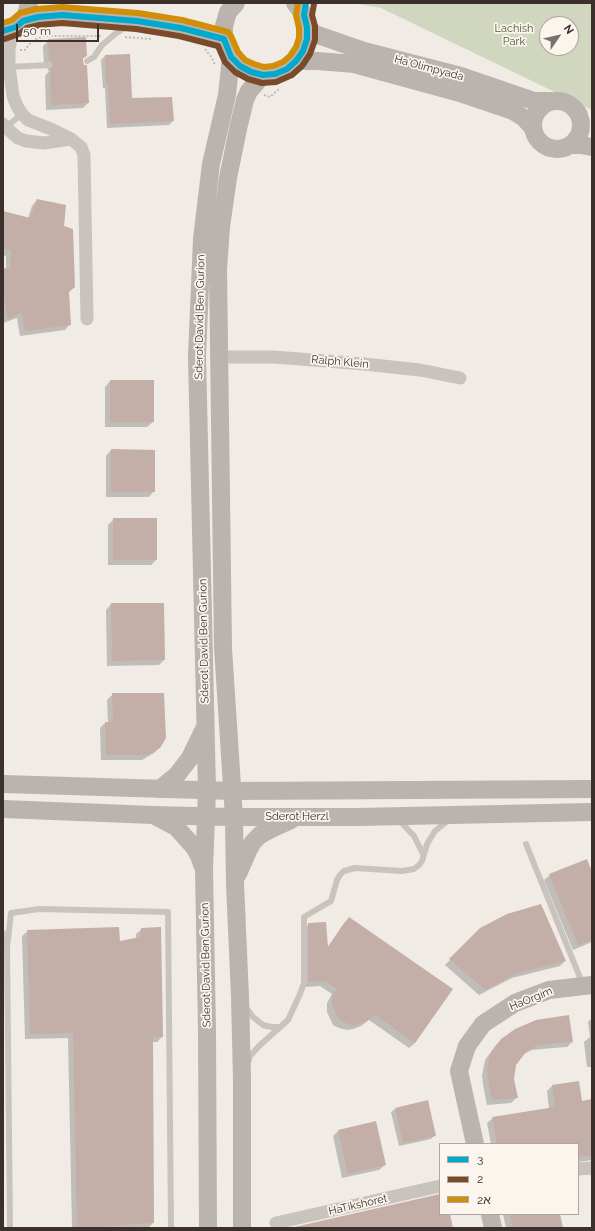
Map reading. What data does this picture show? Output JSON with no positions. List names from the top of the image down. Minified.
{"streets":{"main road":["Ha'Olimpyada","Sderot David Ben Gurion","Sderot Herzl","HaOrgim"],"street":["Ralph Klein","HaTikshoret"]},"crossings":[["Sderot David Ben Gurion","Ralph Klein"],["Sderot David Ben Gurion","Sderot Herzl"]],"parks":["Lachish Park"],"lines":["transit line 3","transit line 2א","transit line 2"],"legend":["3","2","2א"],"scale_bar":"50 m","north":"top right"}
